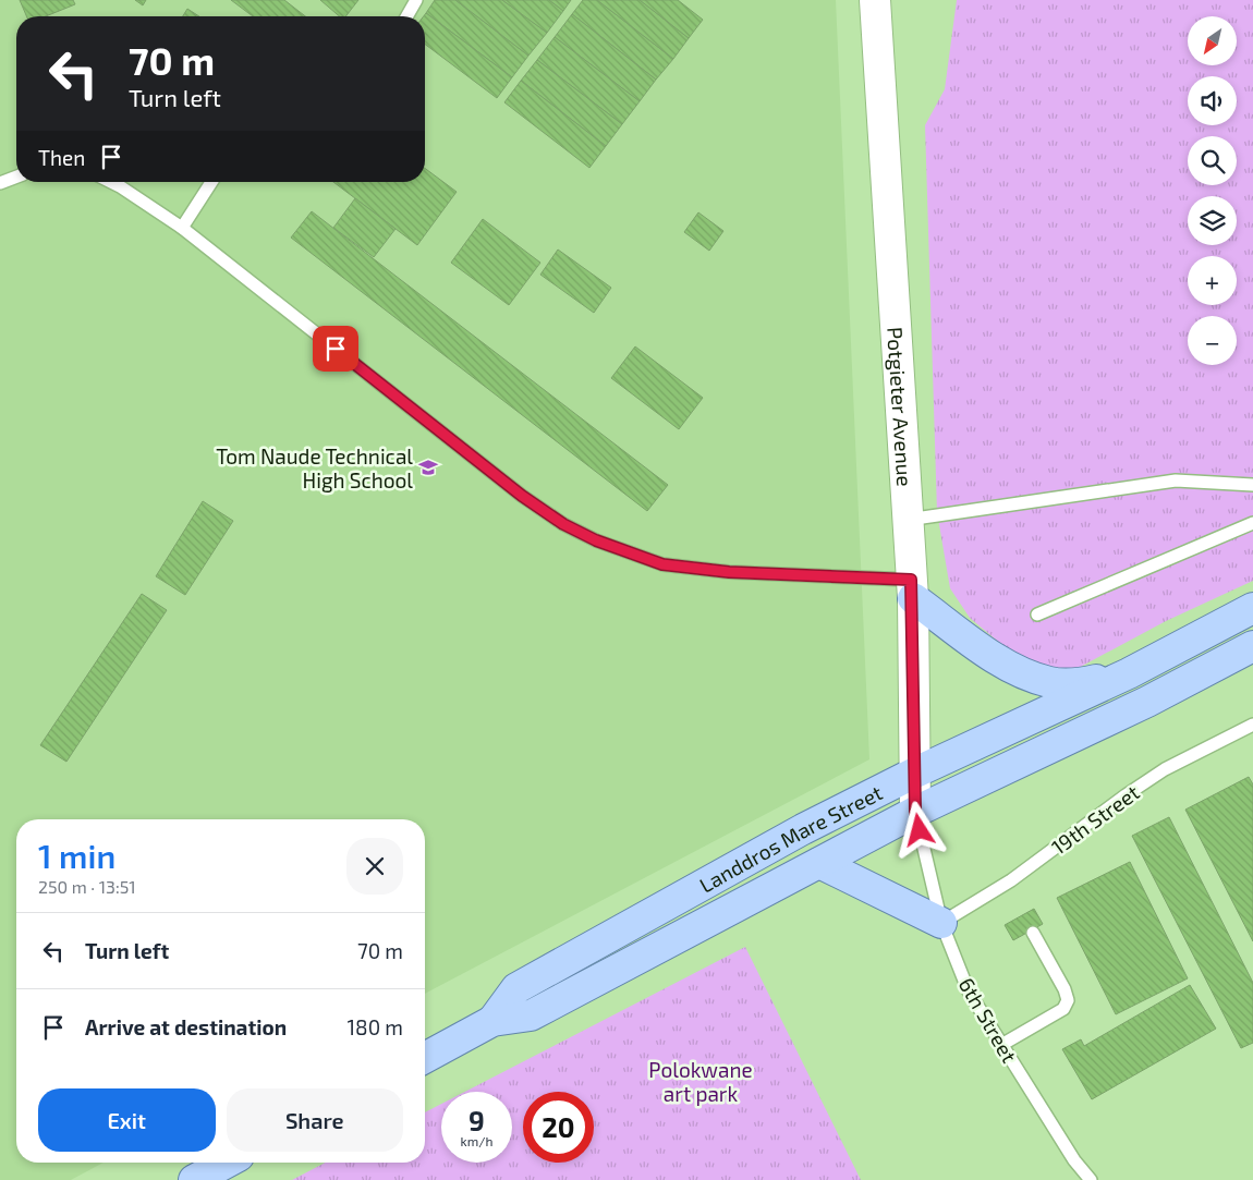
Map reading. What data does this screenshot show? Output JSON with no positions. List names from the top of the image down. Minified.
{"streets":{"main road":["Landdros Mare Street"],"street":["Potgieter Avenue"],"lane":["19th Street","6th Street"]},"crossings":[["Potgieter Avenue","Landdros Mare Street"],["Potgieter Avenue","6th Street"],["19th Street","6th Street"],["Landdros Mare Street","6th Street"]],"parks":["Polokwane art park"],"places":{"school or university":["Tom Naude Technical High School"]},"north":"bottom left","page":{"map_buttons":["+","−"],"turn":["70 m","Turn left"],"then":"Then","heading":["1 min","250 m · 13:51"],"list":[{"name":"Turn left","value":"70 m"},{"name":"Arrive at destination","value":"180 m"}],"buttons":["Exit","Share"],"speed":"9 km/h","limit":"20"}}
